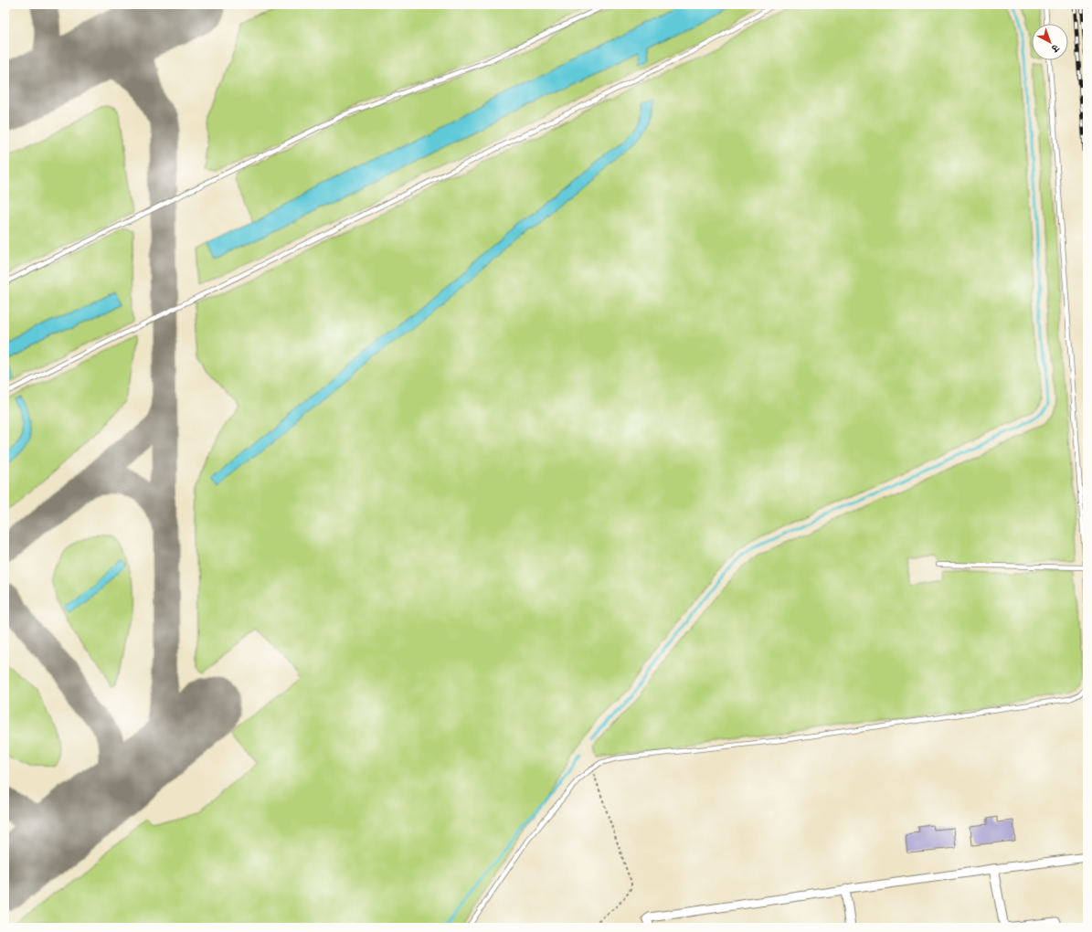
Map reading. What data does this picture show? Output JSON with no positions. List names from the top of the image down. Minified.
{"north":"bottom right"}
